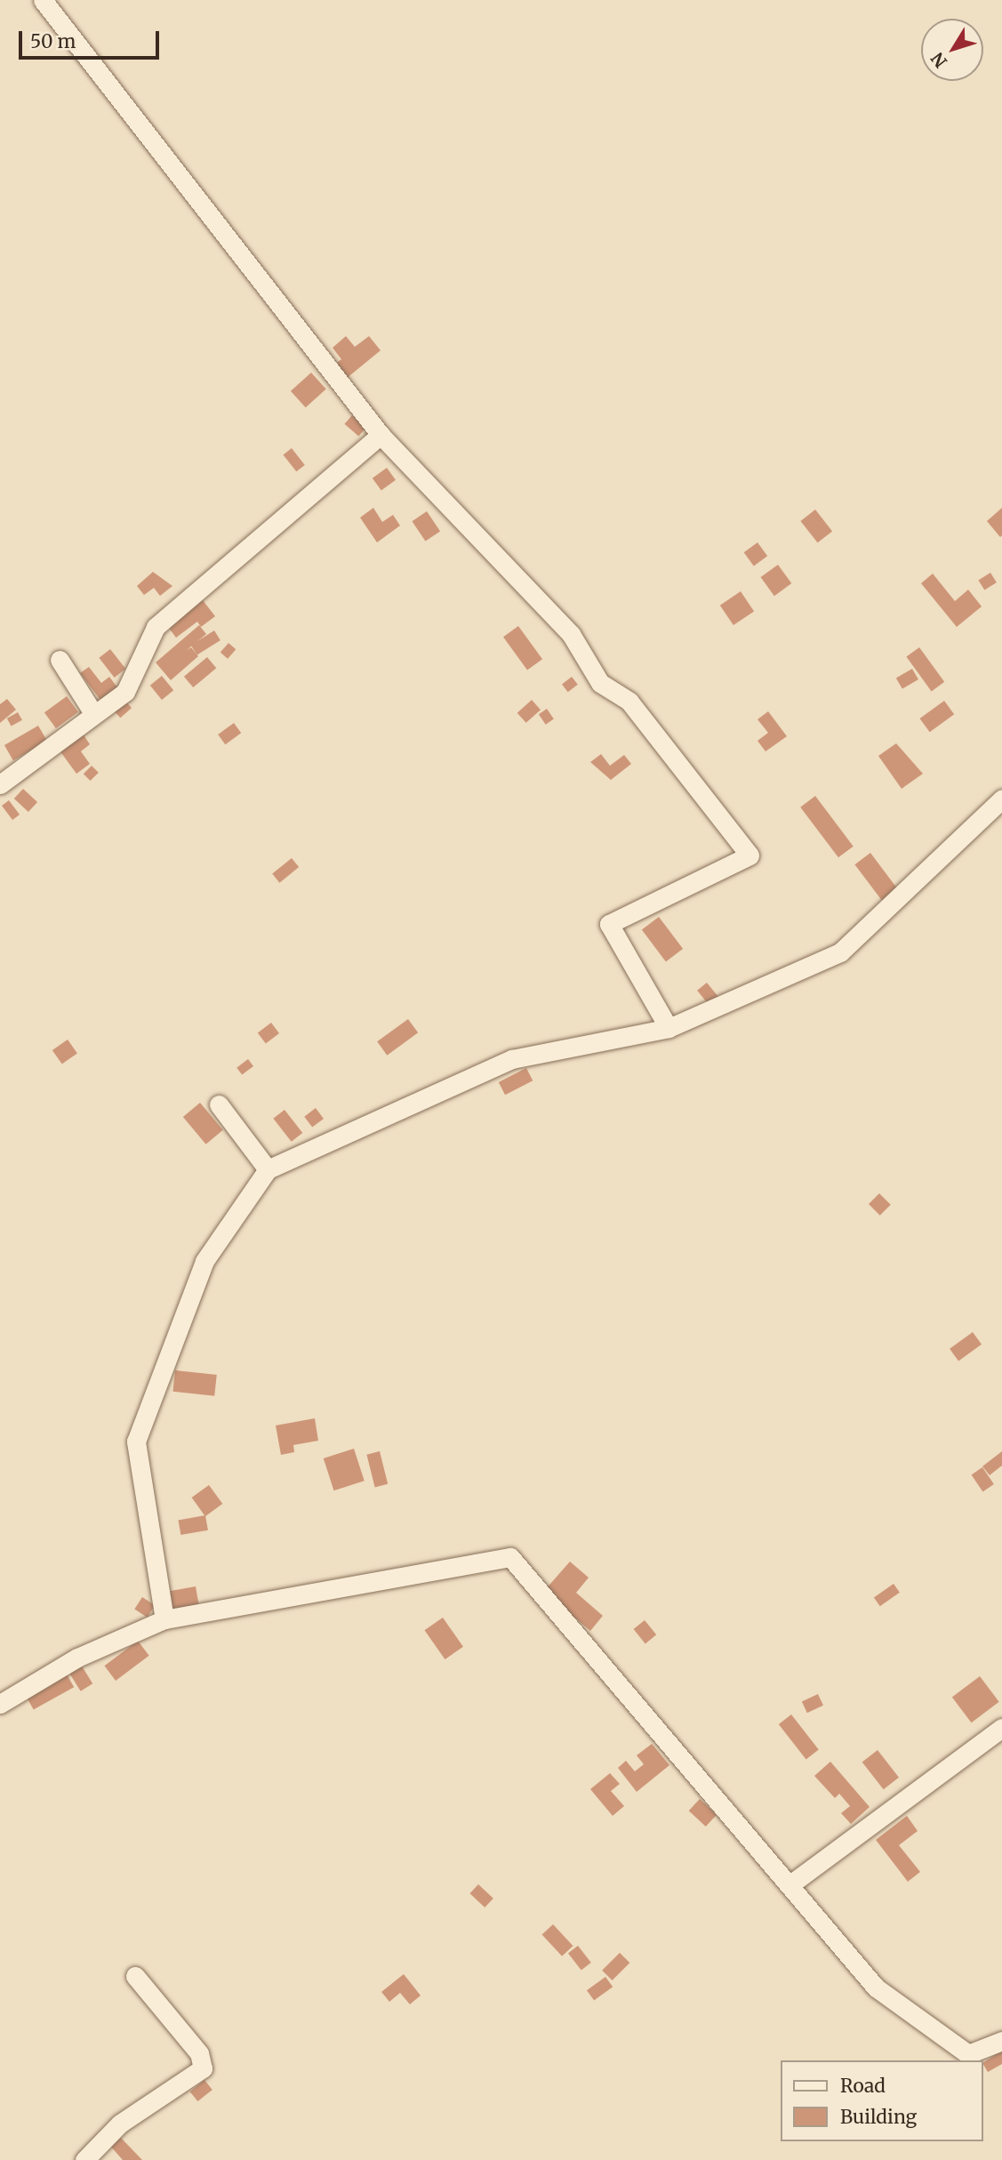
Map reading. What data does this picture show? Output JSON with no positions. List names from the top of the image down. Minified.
{"legend":["Road","Building"],"scale_bar":"50 m","north":"bottom left"}
